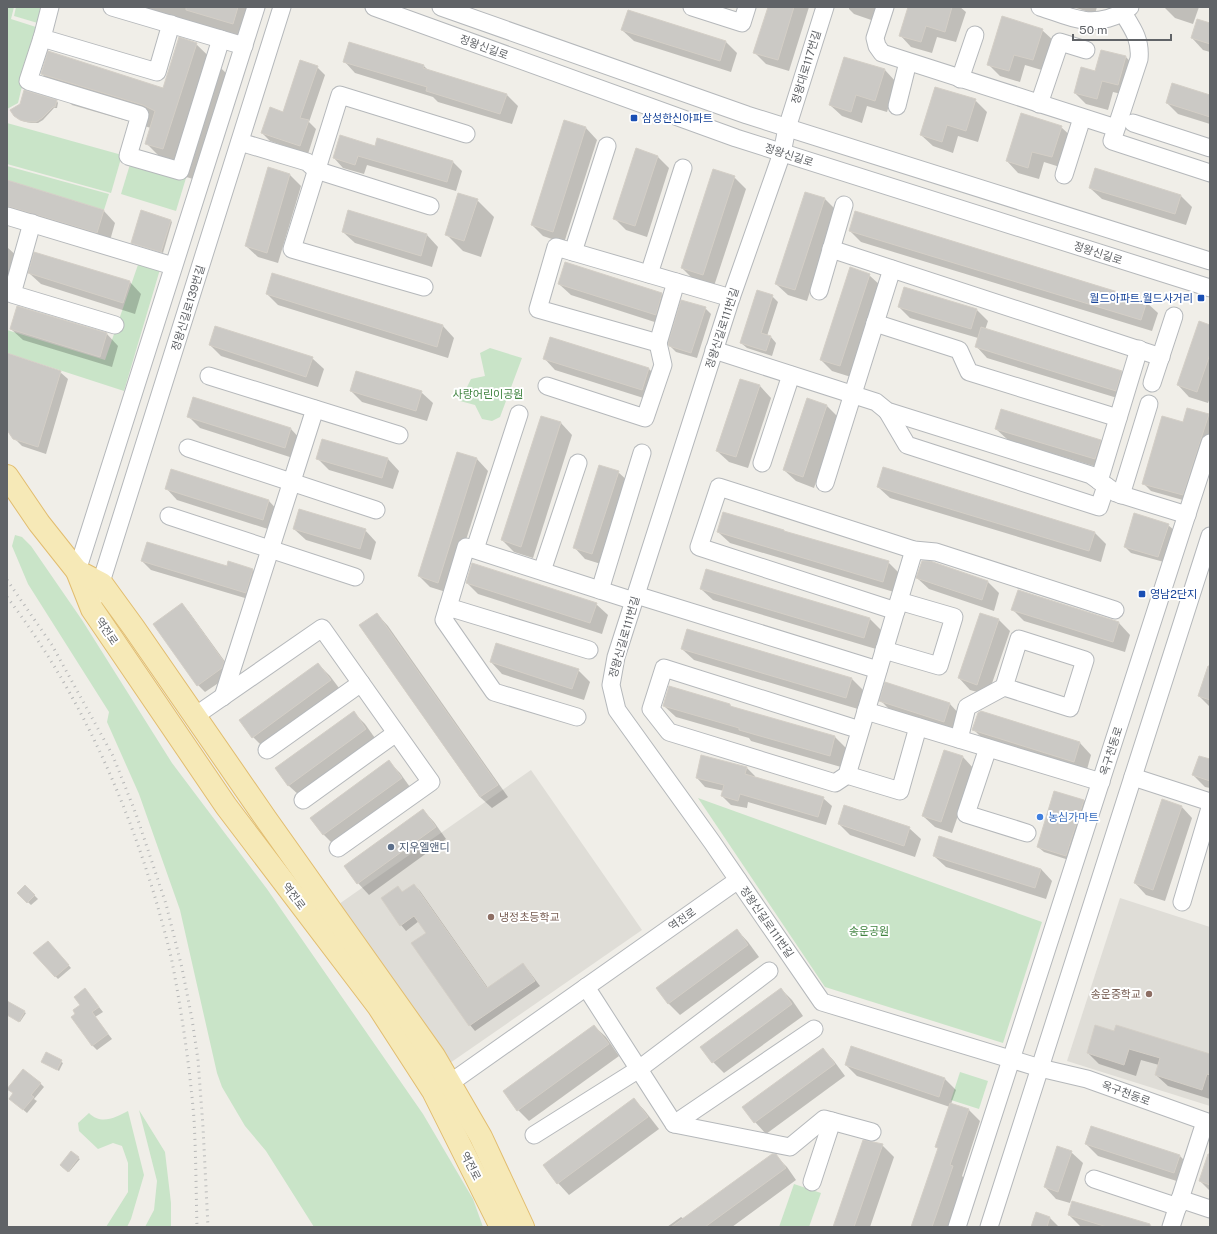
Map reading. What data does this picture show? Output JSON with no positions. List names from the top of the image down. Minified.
{"streets":{"main road":["역전로"],"street":["정왕신길로","정왕대로117번길","정왕신길로139번길","정왕신길로111번길","옥구천동로"]},"crossings":[["정왕신길로","정왕신길로111번길"],["정왕대로117번길","정왕신길로111번길"],["정왕신길로139번길","역전로"],["정왕신길로111번길","역전로"],["정왕신길로111번길","옥구천동로"]],"parks":["사랑어린이공원","송운공원"],"places":{"transit":["삼성한신아파트","월드아파트.월드사거리","영남2단지"],"other":["농심가마트","지우엘앤디","냉정초등학교","송운중학교"]},"scale_bar":"50 m"}
